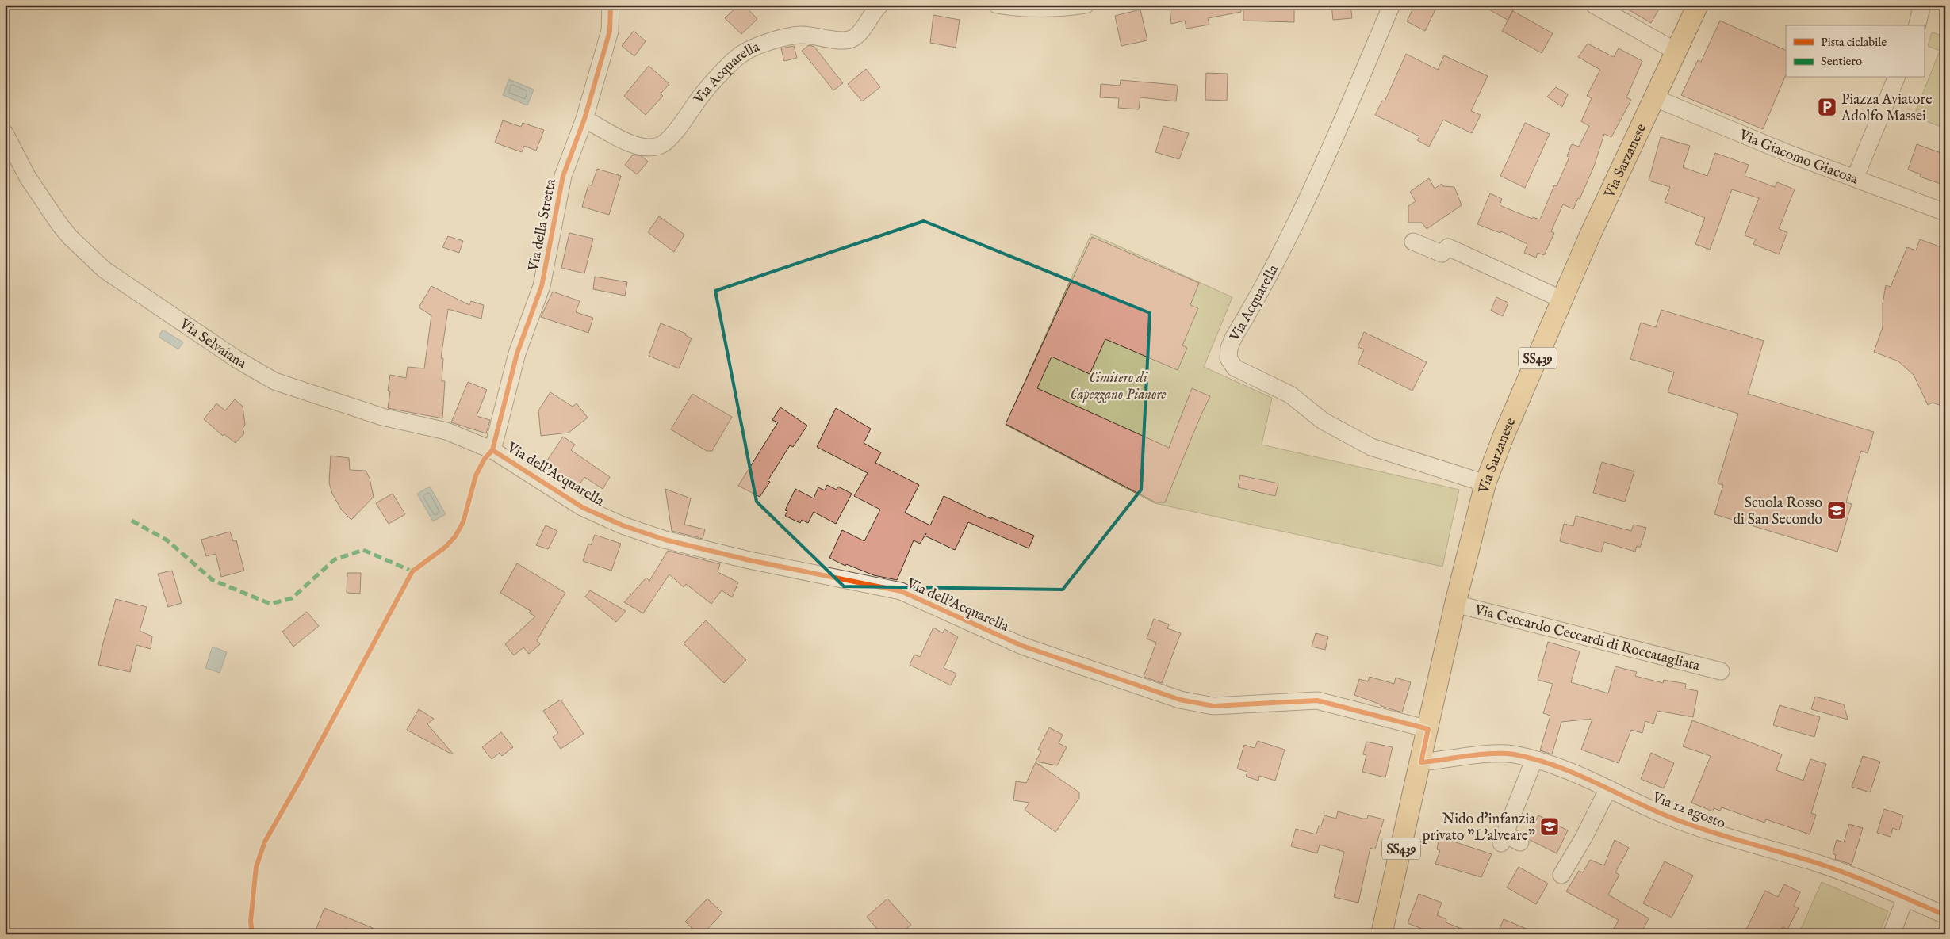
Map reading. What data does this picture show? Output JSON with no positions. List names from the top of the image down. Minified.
{"streets":{"main road":["Via Sarzanese","SS439"],"street":["Via Acquarella","Via Giacomo Giacosa","Via della Stretta","Via Selvaiana","Via dell'Acquarella","Via Ceccardo Ceccardi di Roccatagliata","Via 12 agosto"]},"crossings":[["Via Acquarella","Via Sarzanese"],["Via Acquarella","Via della Stretta"],["Via Giacomo Giacosa","Via Sarzanese"],["Via Sarzanese","Via dell'Acquarella"],["Via Sarzanese","Via Ceccardo Ceccardi di Roccatagliata"],["Via Sarzanese","Via 12 agosto"],["Via della Stretta","Via Selvaiana"],["Via della Stretta","Via dell'Acquarella"],["Via Selvaiana","Via dell'Acquarella"]],"parks":["Cimitero di Capezzano Pianore"],"places":{"parking":["Piazza Aviatore Adolfo Massei"],"school or university":["Scuola Rosso di San Secondo","Nido d'infanzia privato \"L'alveare\""]},"legend":["Pista ciclabile","Sentiero"]}
